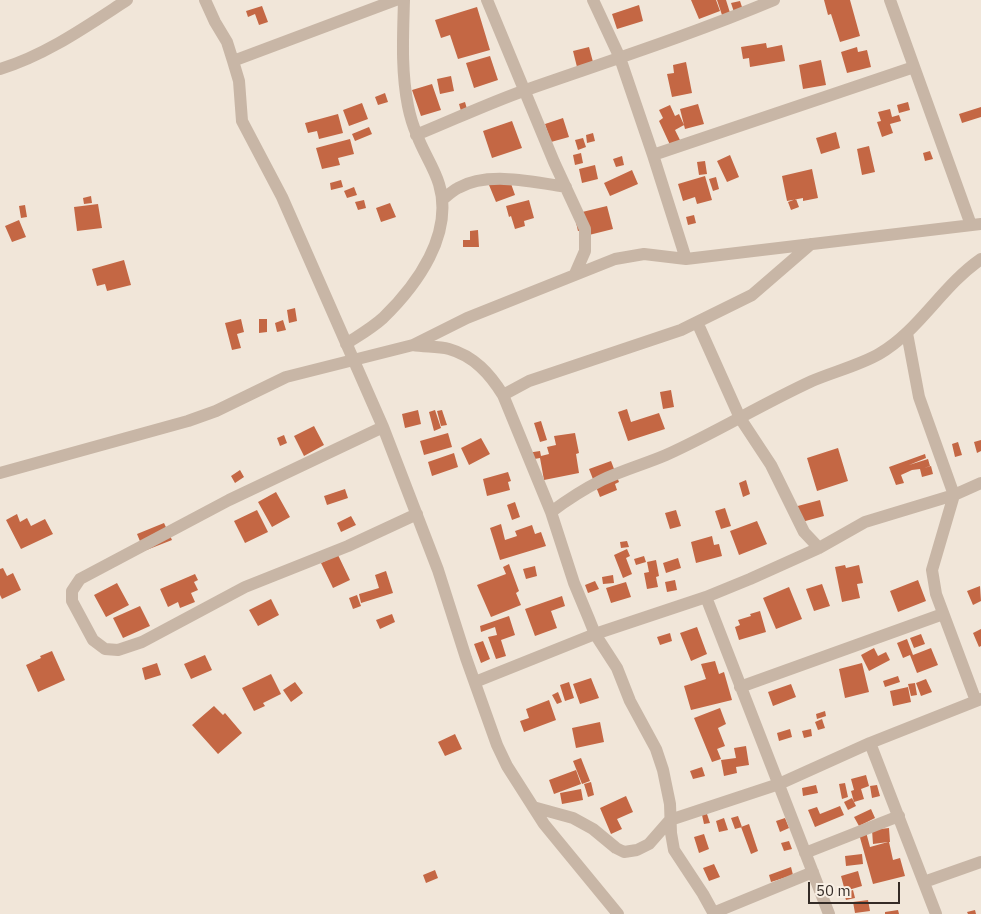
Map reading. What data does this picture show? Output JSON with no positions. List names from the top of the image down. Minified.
{"scale_bar":"50 m"}
